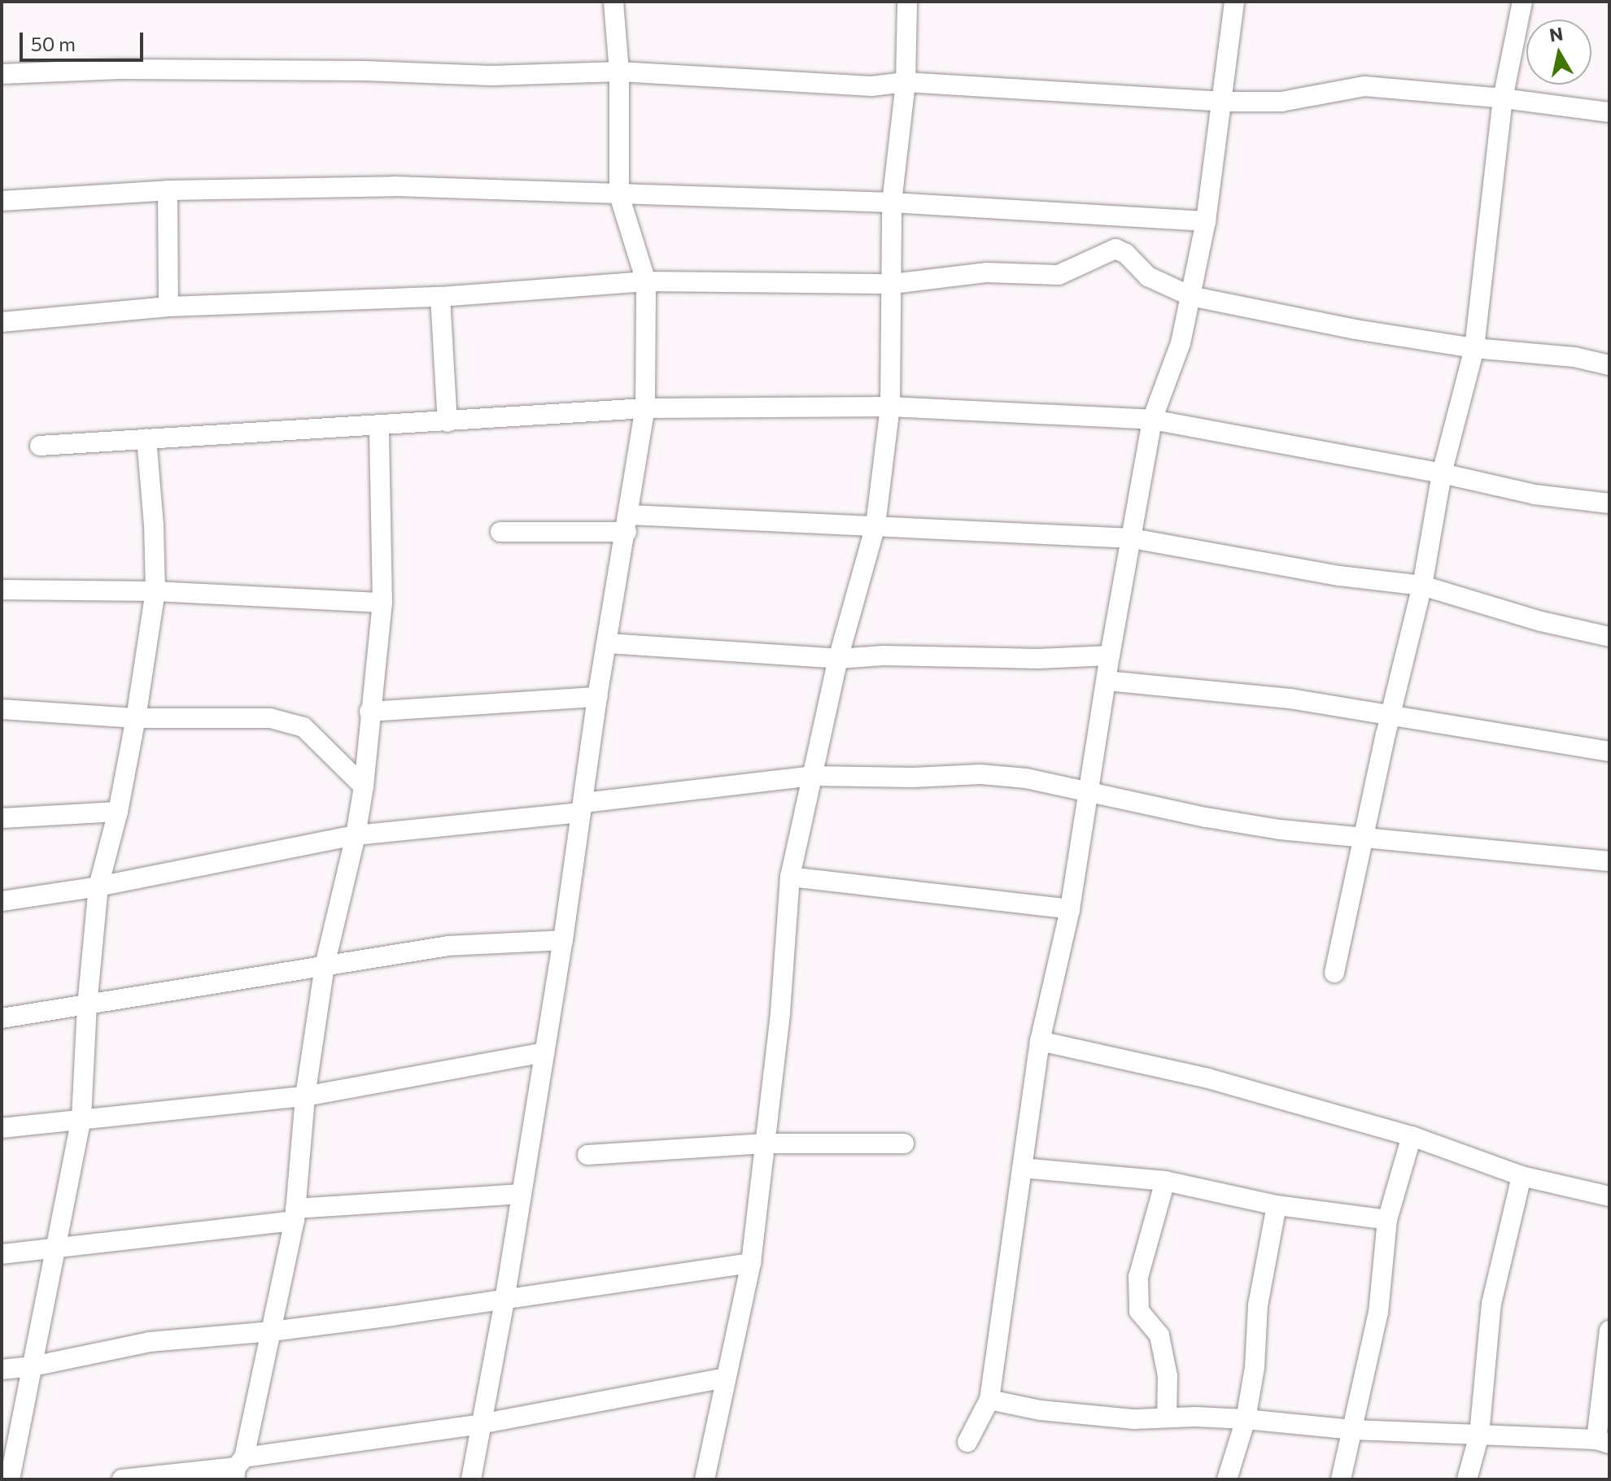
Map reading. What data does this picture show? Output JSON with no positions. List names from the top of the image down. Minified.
{"scale_bar":"50 m","north":"top"}
